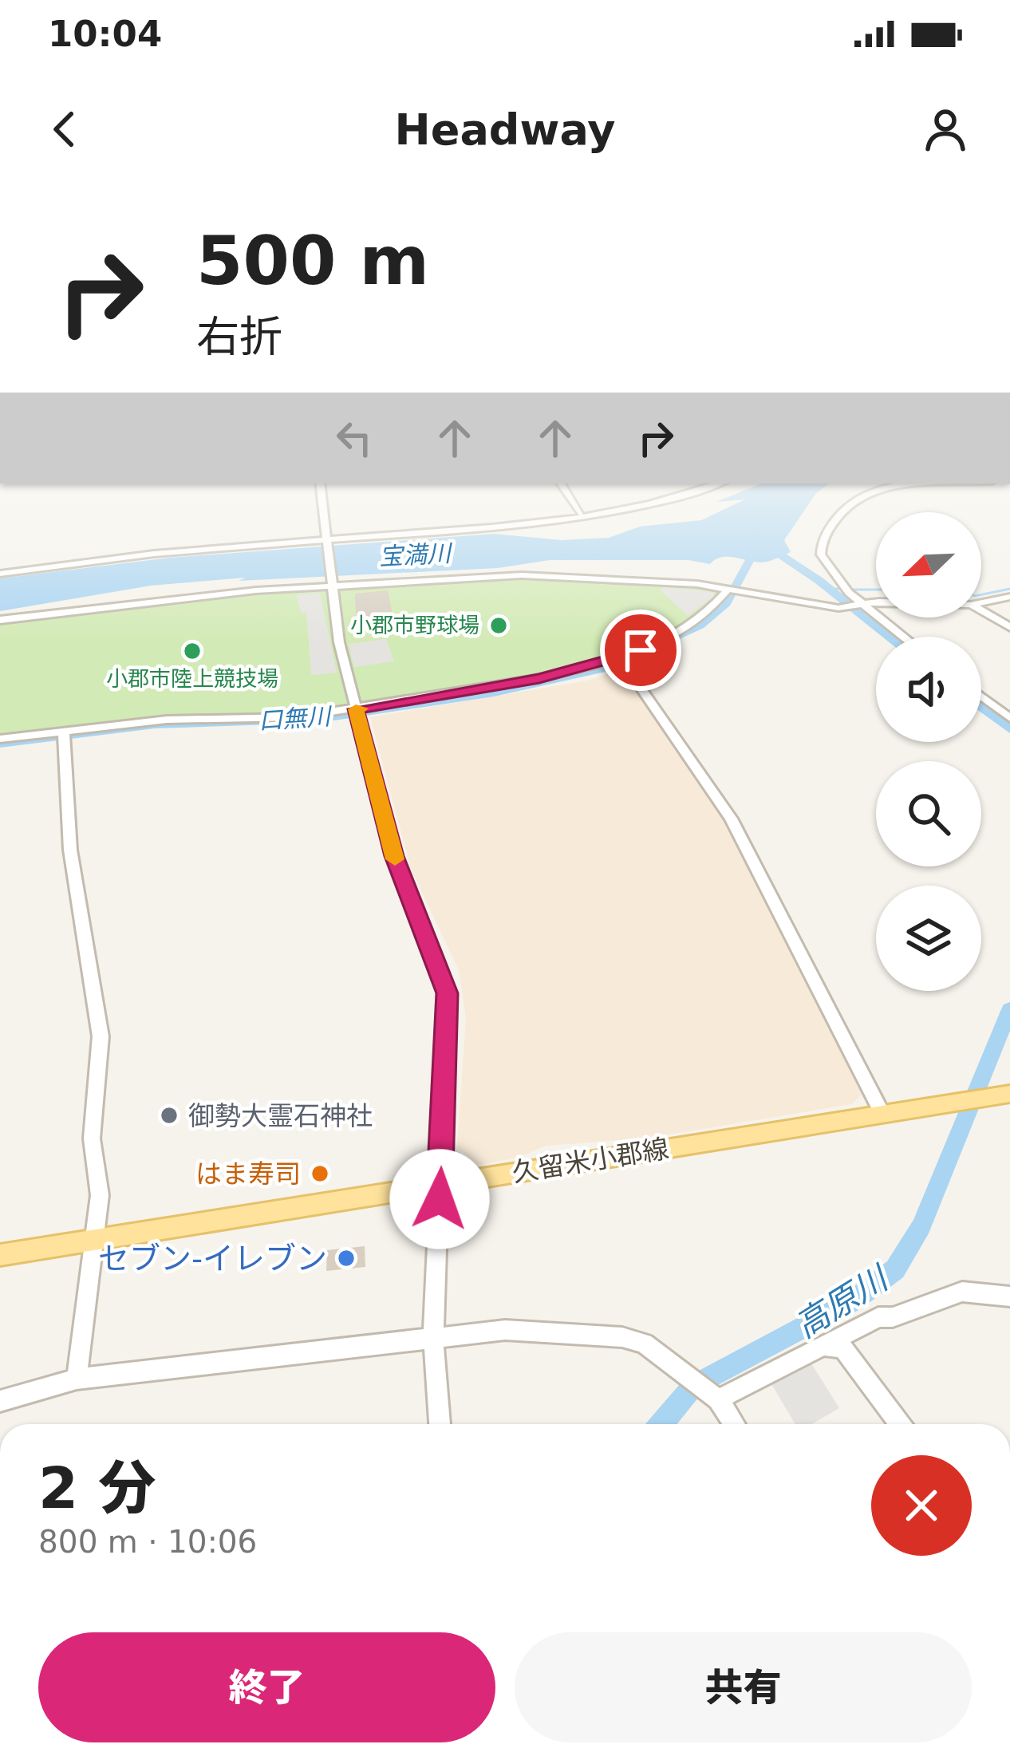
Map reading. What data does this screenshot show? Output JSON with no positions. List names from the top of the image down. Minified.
{"streets":{"main road":["久留米小郡線"]},"water":["宝満川","口無川","高原川"],"places":["小郡市野球場","小郡市陸上競技場","御勢大霊石神社","はま寿司","セブン-イレブン"],"north":"bottom left","page":{"status":"10:04","header":"Headway","turn":["500 m","右折"],"heading":["2 分","800 m · 10:06"],"buttons":["終了","共有"]}}
